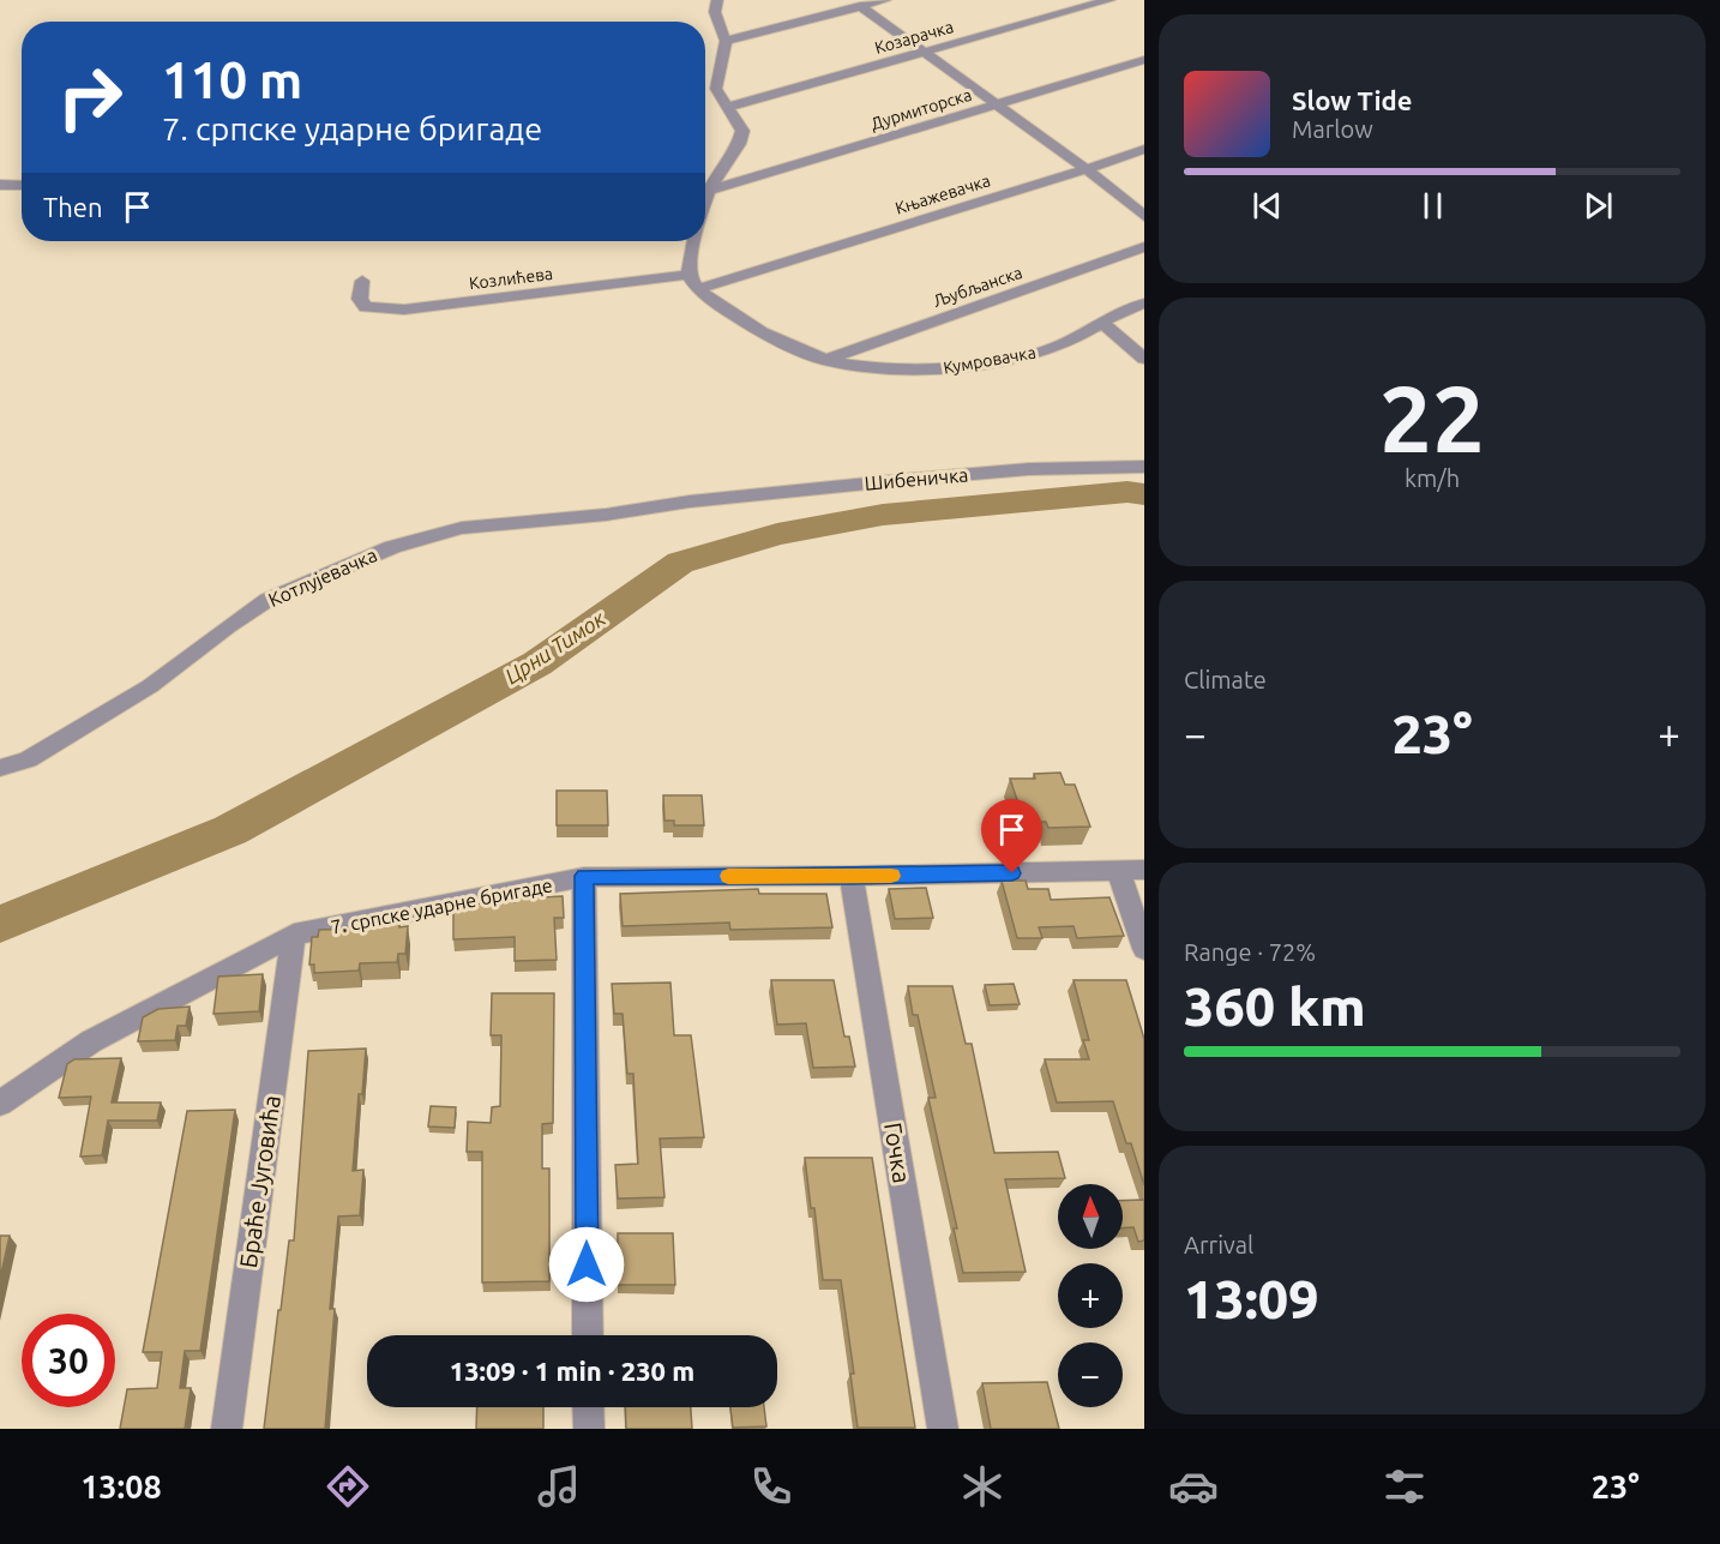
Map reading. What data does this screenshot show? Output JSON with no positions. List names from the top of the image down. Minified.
{"streets":{"street":["Козарачка","Дурмиторска","Књажевачка","Козлићева","Љубљанска","Кумровачка","Шибеничка","Котлујевачка","7. српске ударне бригаде","Гочка","Браће Југовића"]},"crossings":[["Књажевачка","Кумровачка"],["Љубљанска","Кумровачка"],["Шибеничка","Котлујевачка"],["7. српске ударне бригаде","Гочка"],["7. српске ударне бригаде","Браће Југовића"]],"water":["Црни Тимок"],"north":"top","page":{"turn":["110 m","7. српске ударне бригаде"],"song":["Slow Tide","Marlow"],"then":"Then","tile":[["22","km/h"],"Climate",["Range · 72%","360 km"],["Arrival","13:09"]],"heat":["−","23°","+"],"map_buttons":["+","−"],"limit":"30","trip":"13:09 · 1 min · 230 m","tabs":["13:08","23°"]}}
